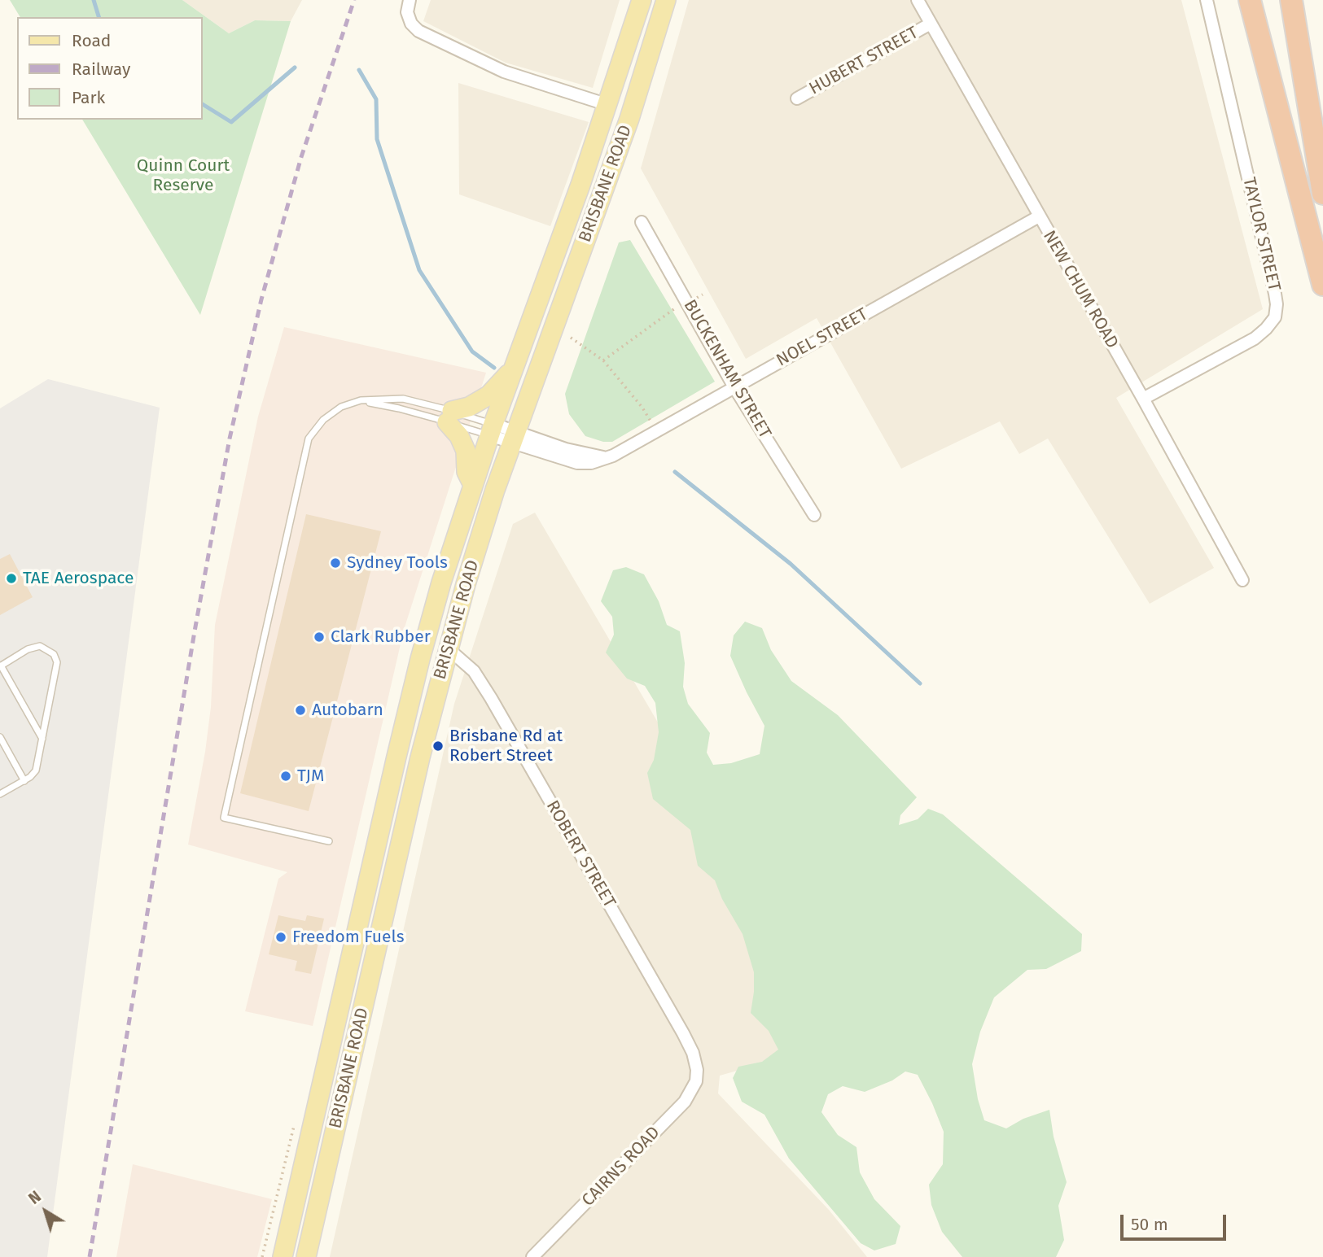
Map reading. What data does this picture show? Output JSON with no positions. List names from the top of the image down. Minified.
{"streets":{"main road":["BRISBANE ROAD"],"street":["HUBERT STREET","TAYLOR STREET","NEW CHUM ROAD","NOEL STREET","BUCKENHAM STREET","ROBERT STREET","CAIRNS ROAD"]},"crossings":[["HUBERT STREET","NEW CHUM ROAD"],["BRISBANE ROAD","NOEL STREET"],["BRISBANE ROAD","ROBERT STREET"],["TAYLOR STREET","NEW CHUM ROAD"],["NEW CHUM ROAD","NOEL STREET"],["NOEL STREET","BUCKENHAM STREET"],["ROBERT STREET","CAIRNS ROAD"]],"parks":["Quinn Court Reserve"],"places":["Sydney Tools","TAE Aerospace","Clark Rubber","Autobarn","Brisbane Rd at Robert Street","TJM","Freedom Fuels"],"legend":["Road","Railway","Park"],"scale_bar":"50 m","north":"top left"}
